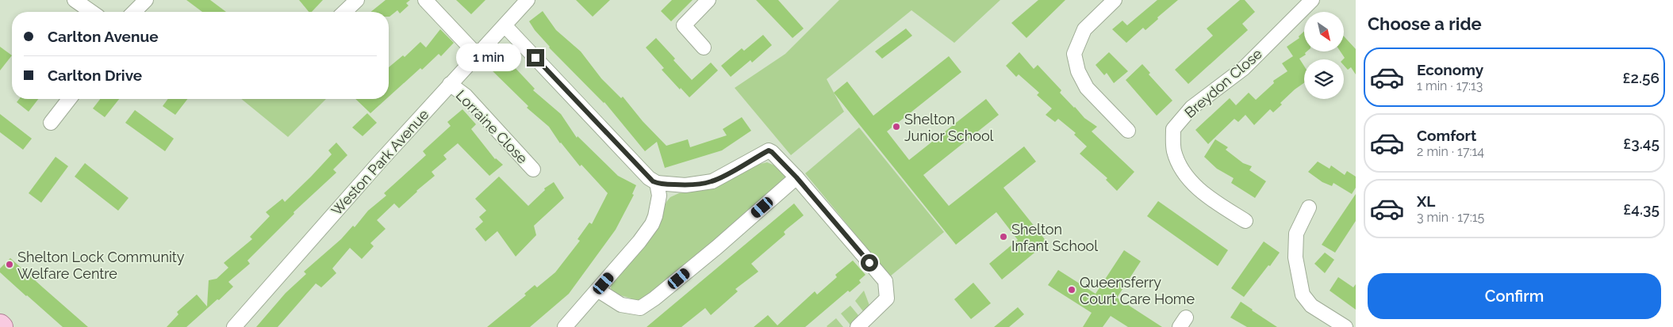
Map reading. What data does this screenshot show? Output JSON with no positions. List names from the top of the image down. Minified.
{"streets":{"street":["Breydon Close","Lorraine Close","Weston Park Avenue"]},"crossings":[["Lorraine Close","Weston Park Avenue"]],"places":["Shelton Junior School","Shelton Infant School","Shelton Lock Community Welfare Centre","Queensferry Court Care Home"],"north":"bottom right","page":{"heading":"Choose a ride","banner":["Carlton Avenue","Carlton Drive"],"bubble":"1 min","list":[{"name":"Economy","note":"1 min · 17:13","value":"£2.56"},{"name":"Comfort","note":"2 min · 17:14","value":"£3.45"},{"name":"XL","note":"3 min · 17:15","value":"£4.35"}],"buttons":"Confirm"}}
